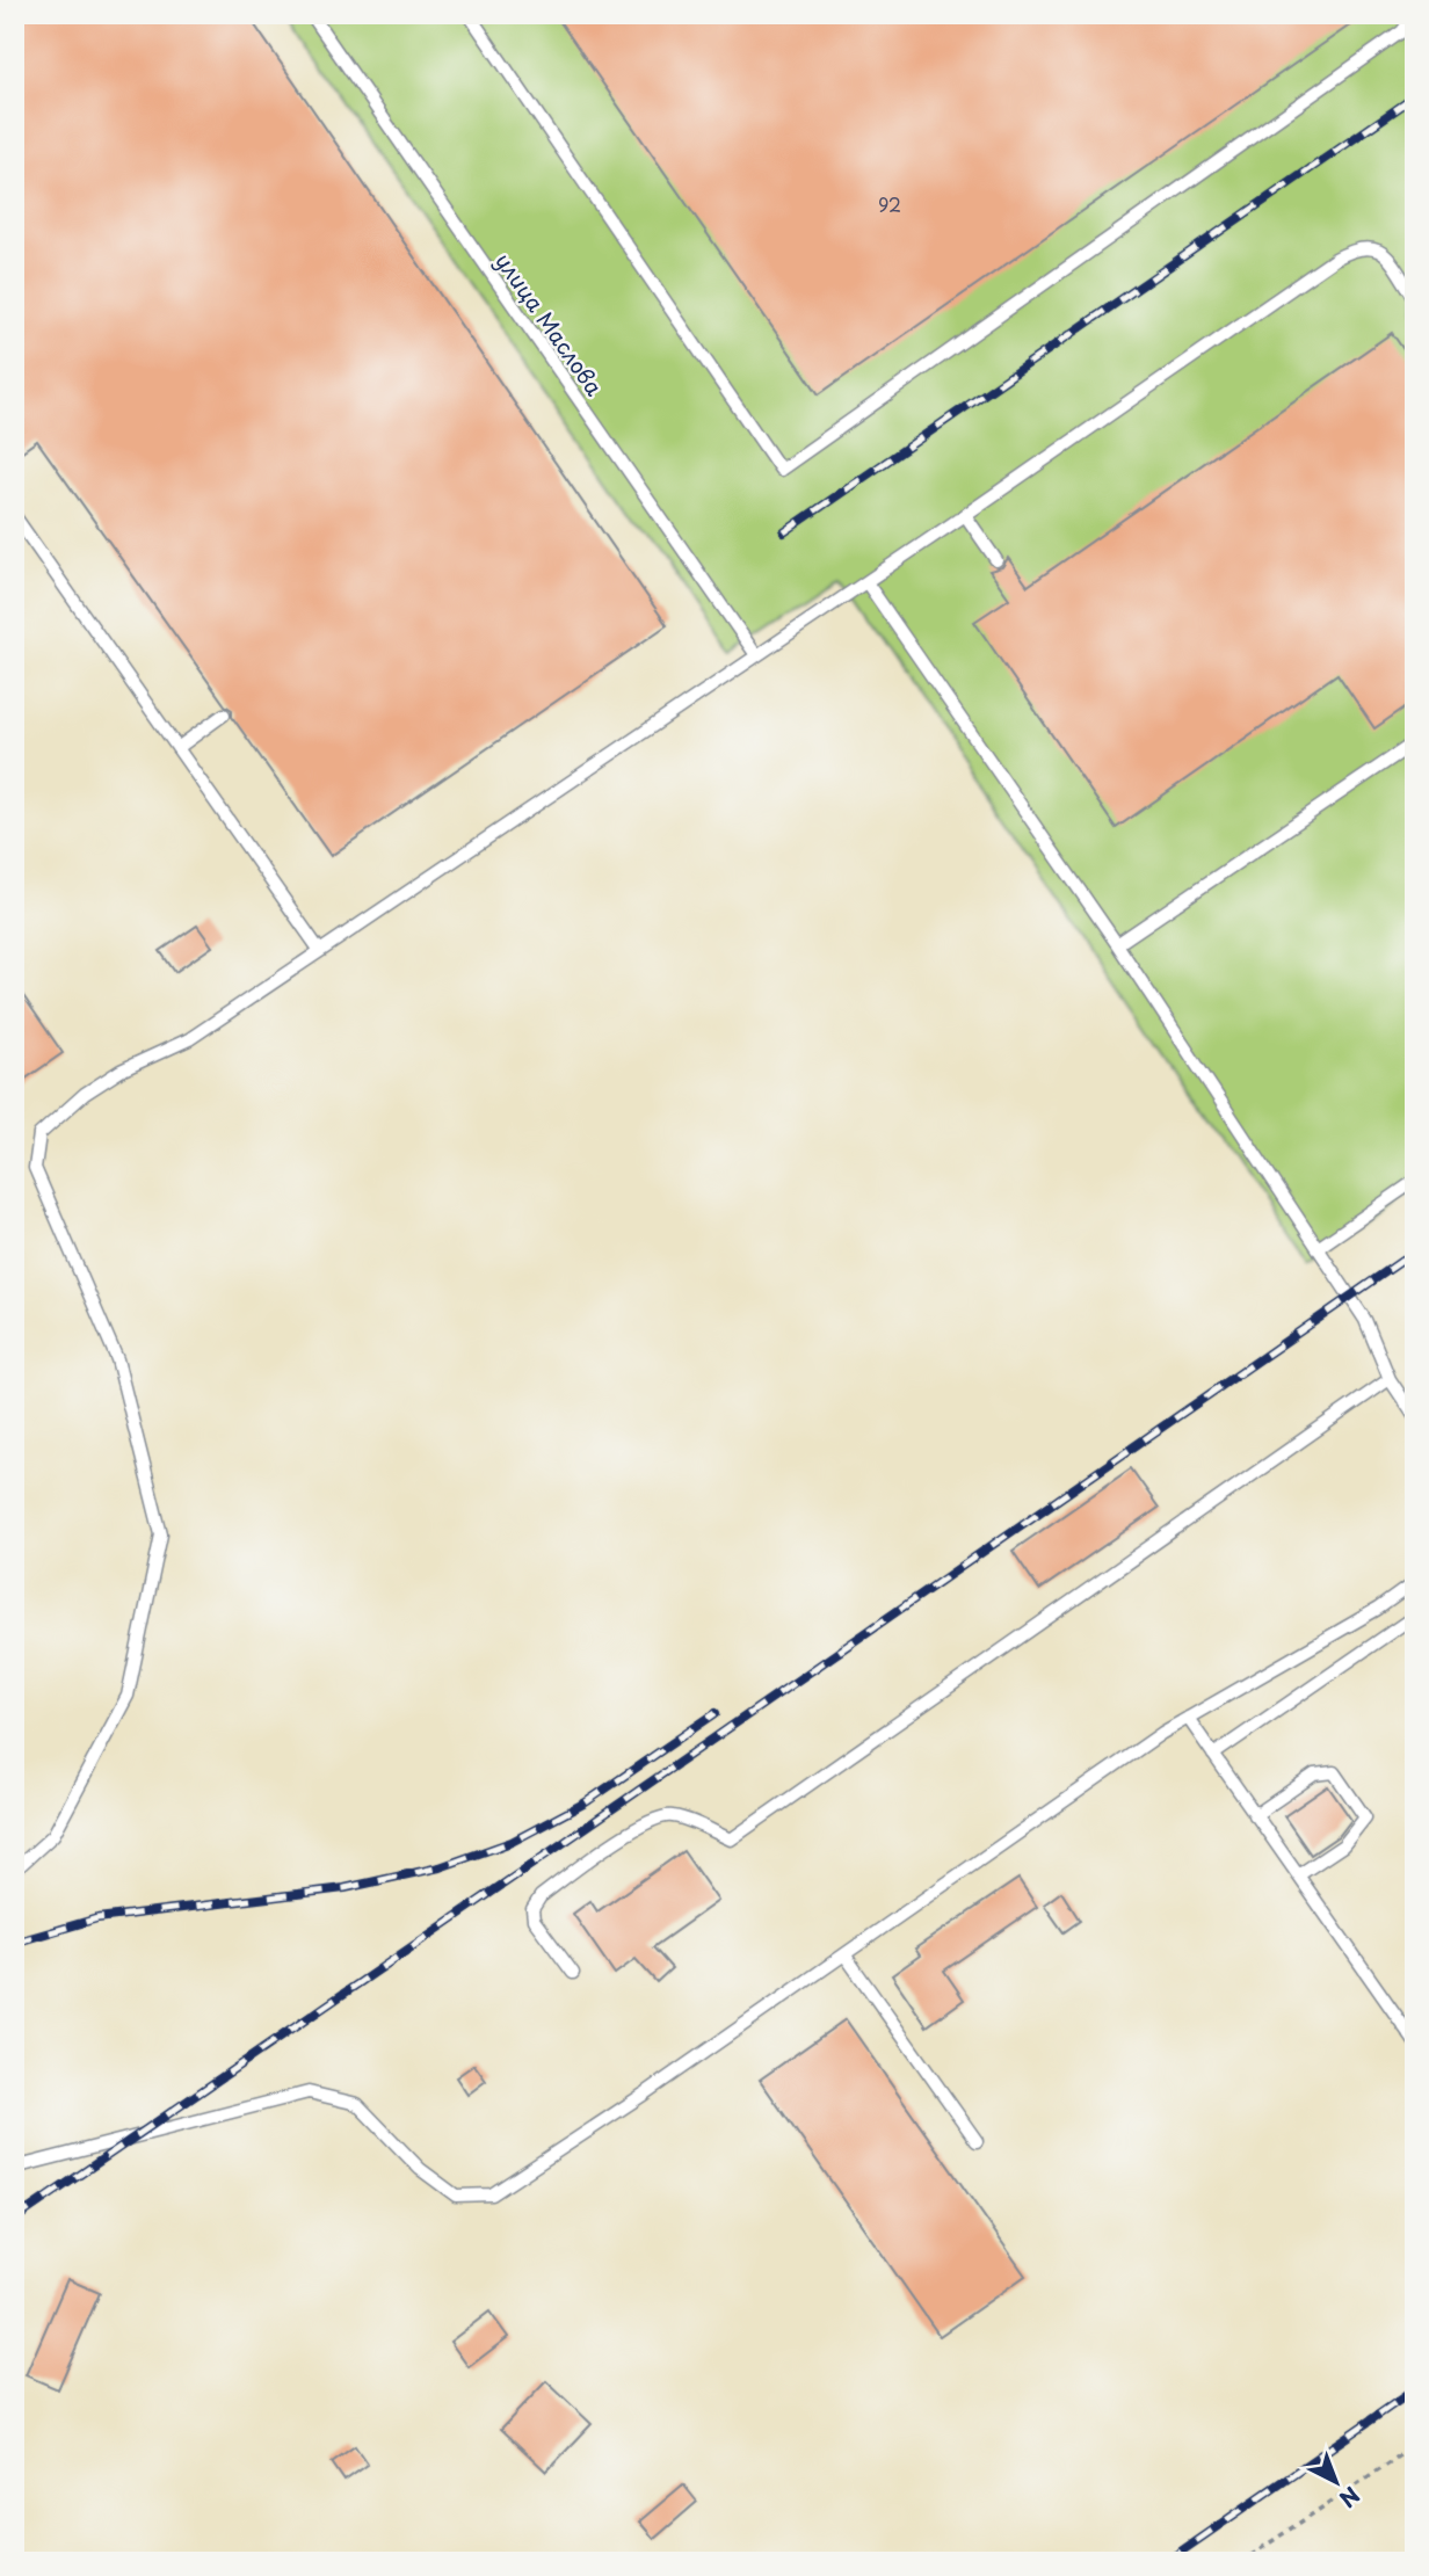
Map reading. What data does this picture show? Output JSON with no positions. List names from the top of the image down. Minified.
{"streets":{"lane":["улица Маслова"]},"house_numbers":["92"],"north":"bottom right"}
